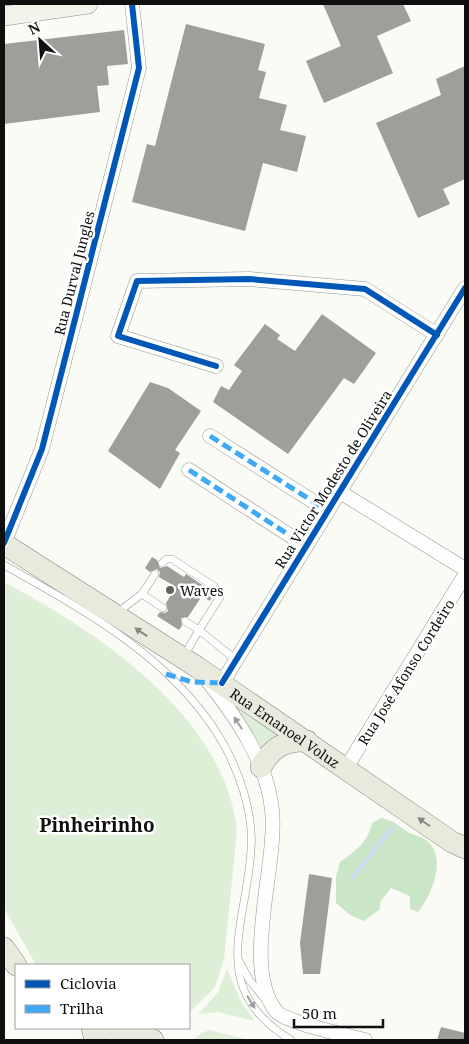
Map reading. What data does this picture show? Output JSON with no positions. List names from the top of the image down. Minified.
{"streets":{"main road":["Rua Emanoel Voluz"],"street":["Rua Durval Jungles","Rua Victor Modesto de Oliveira","Rua José Afonso Cordeiro"]},"crossings":[["Rua Durval Jungles","Rua Emanoel Voluz"],["Rua Victor Modesto de Oliveira","Rua Emanoel Voluz"],["Rua José Afonso Cordeiro","Rua Emanoel Voluz"]],"one_way":["Rua Emanoel Voluz"],"districts":["Pinheirinho"],"places":["Waves"],"legend":["Ciclovia","Trilha"],"scale_bar":"50 m","north":"top left"}
